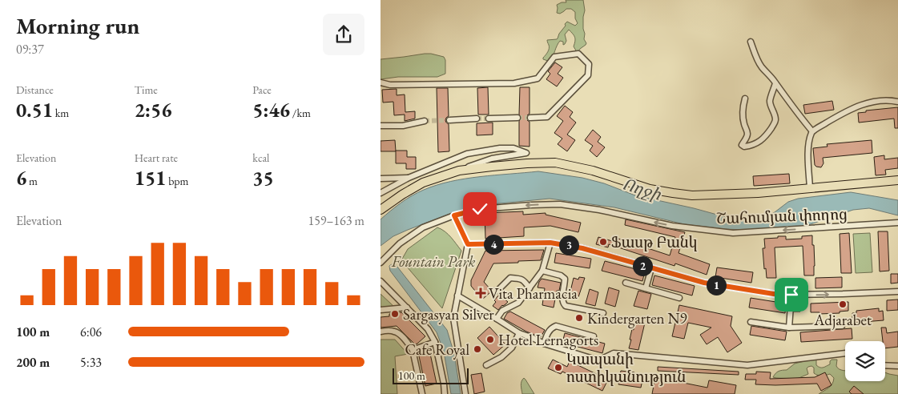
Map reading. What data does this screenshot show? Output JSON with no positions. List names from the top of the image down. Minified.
{"streets":{"street":["Շահումյան փողոց"]},"water":["Ողջի"],"parks":["Fountain Park"],"places":{"other":["Ֆասթ Բանկ","Adjarabet","Sargasyan Silver","Kindergarten N9","Hotel Lernagorts","Cafe Royal","Կապանի ոստիկանություն"],"health":["Vita Pharmacia"]},"scale_bar":"100 m","page":{"heading":["Morning run","09:37"],"stats":[["Distance","0.51 km"],["Time","2:56"],["Pace","5:46 /km"],["Elevation","6 m"],["Heart rate","151 bpm"],["kcal","35"]],"chart":["Elevation","159–163 m"],"pins":["4","3","2","1"],"list":[{"name":"100 m","note":"6:06"},{"name":"200 m","note":"5:33"}],"scale":"100 m"}}
